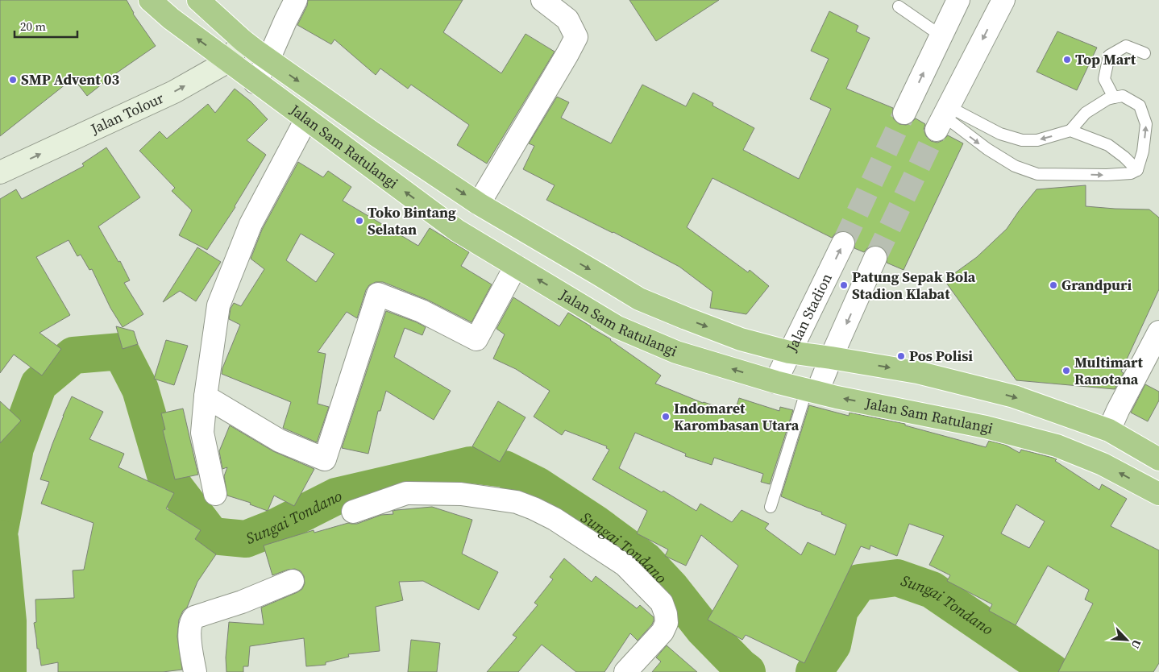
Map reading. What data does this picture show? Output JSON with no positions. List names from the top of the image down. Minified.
{"streets":{"highway":["Jalan Sam Ratulangi"],"street":["Jalan Tolour","Jalan Stadion"]},"crossings":[["Jalan Tolour","Jalan Sam Ratulangi"],["Jalan Sam Ratulangi","Jalan Stadion"]],"one_way":["Jalan Tolour"],"water":["Sungai Tondano"],"places":["Top Mart","SMP Advent 03","Toko Bintang Selatan","Patung Sepak Bola Stadion Klabat","Grandpuri","Pos Polisi","Multimart Ranotana","Indomaret Karombasan Utara"],"scale_bar":"20 m","north":"bottom right"}
